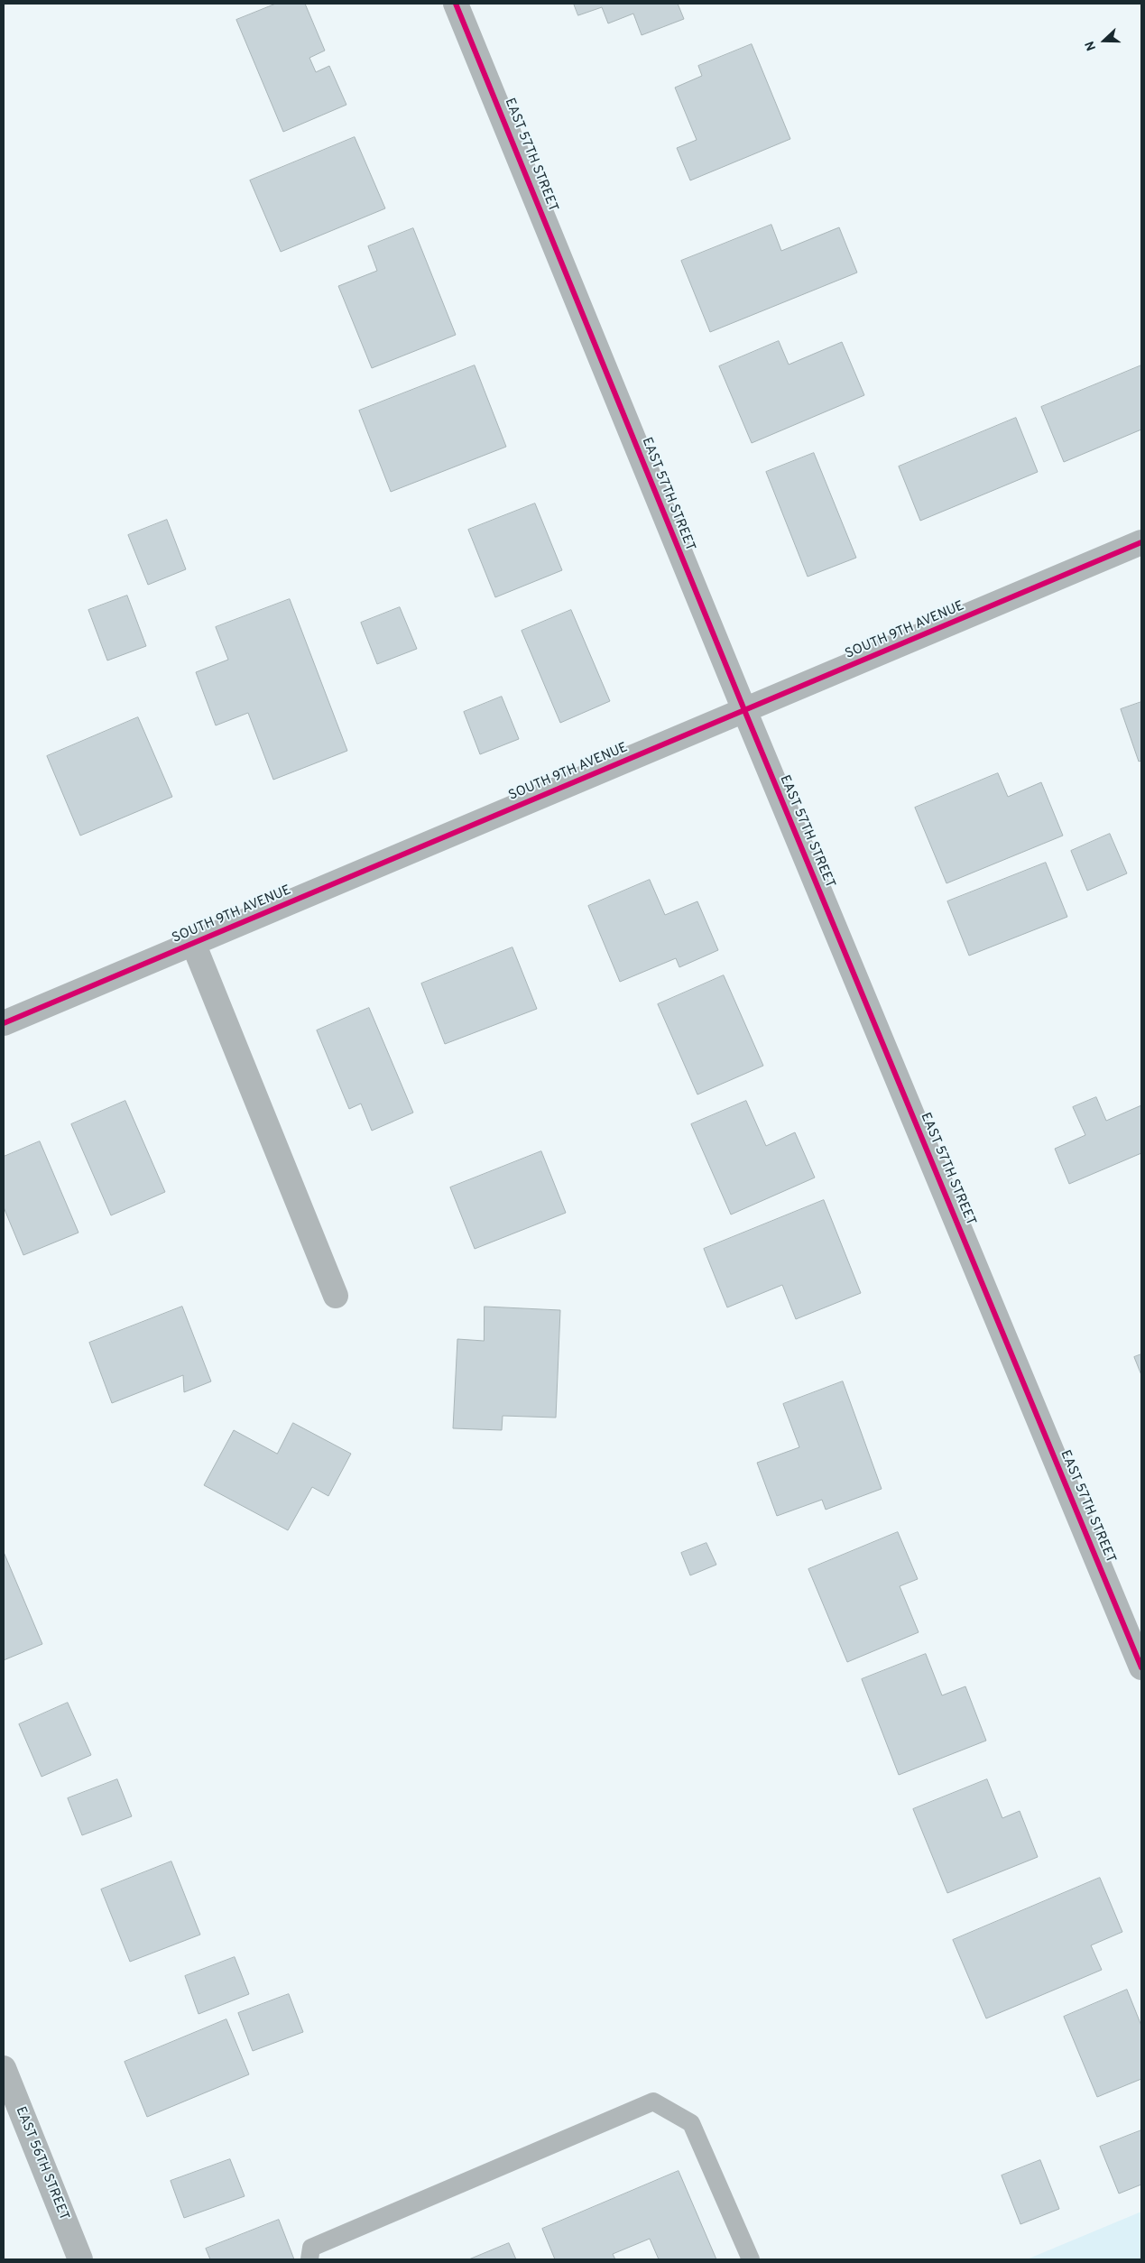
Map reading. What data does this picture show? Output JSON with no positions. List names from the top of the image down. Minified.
{"streets":{"street":["EAST 57TH STREET","SOUTH 9TH AVENUE","EAST 56TH STREET"]},"crossings":[["EAST 57TH STREET","SOUTH 9TH AVENUE"]],"north":"left"}
